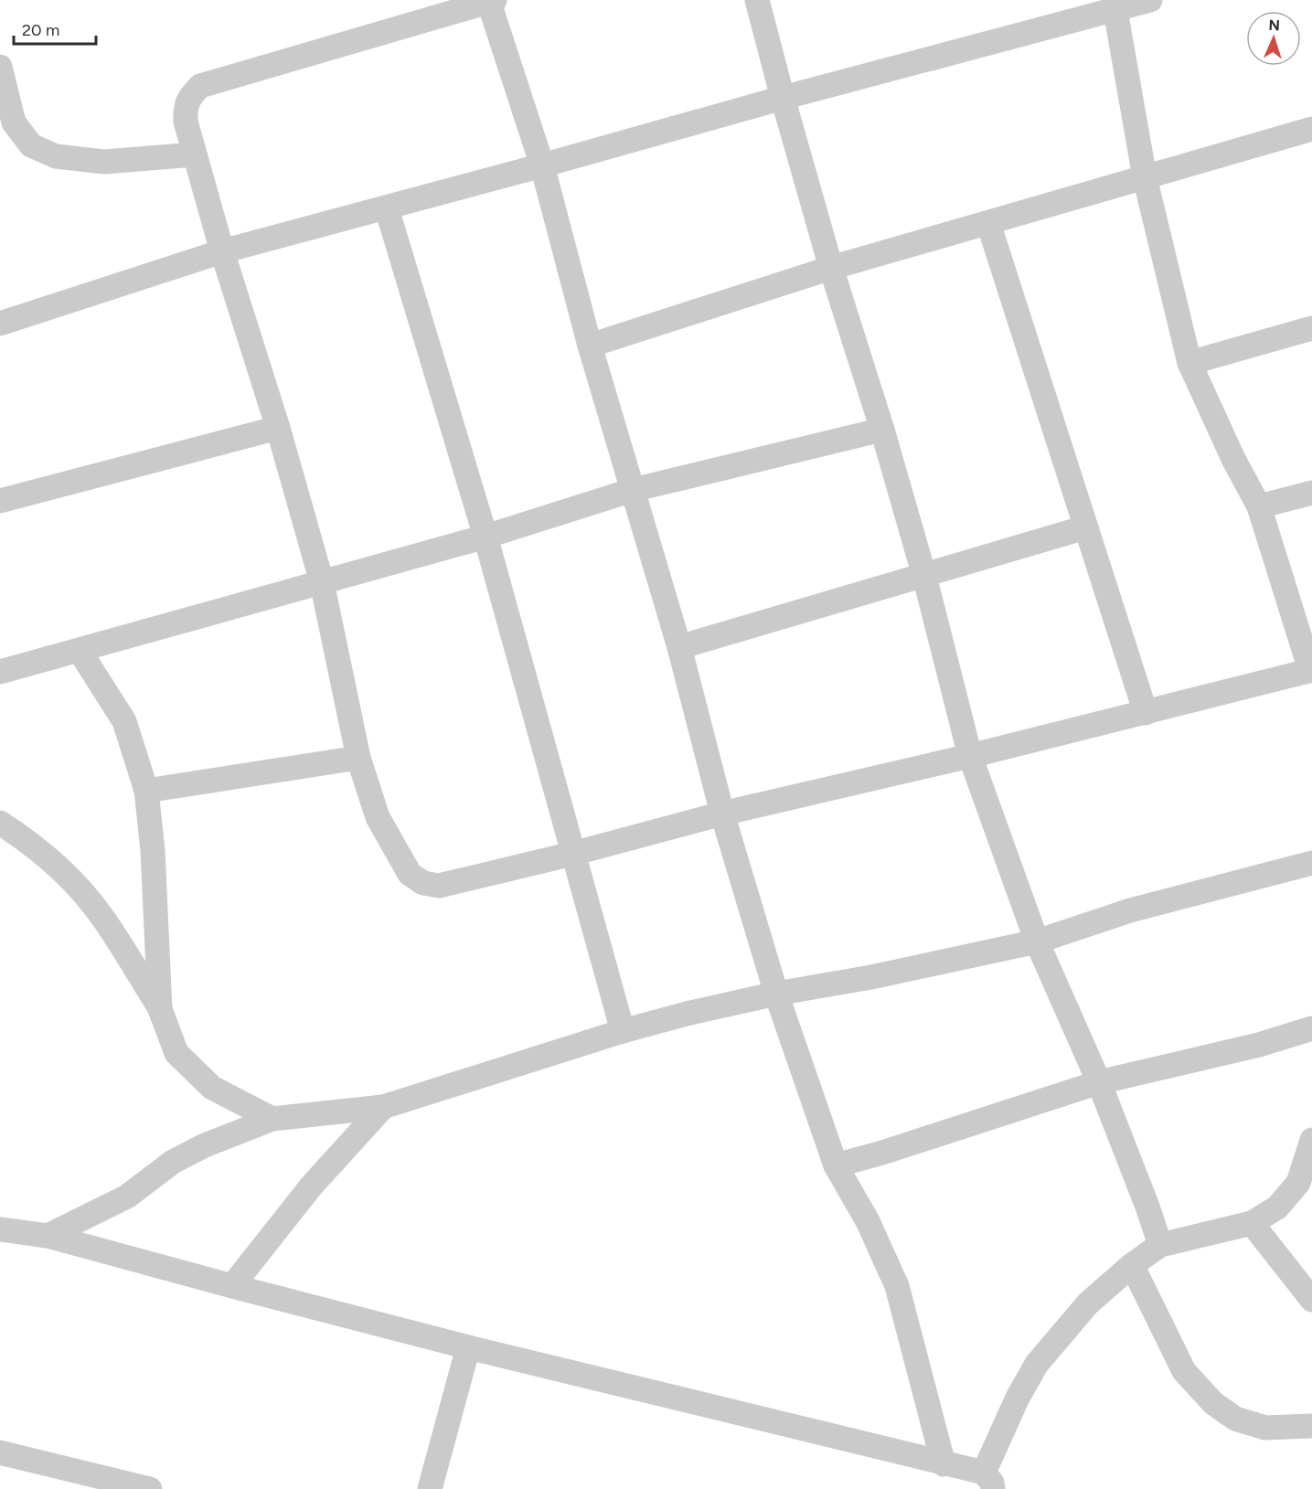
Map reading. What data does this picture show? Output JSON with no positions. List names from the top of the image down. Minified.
{"scale_bar":"20 m","north":"top"}
